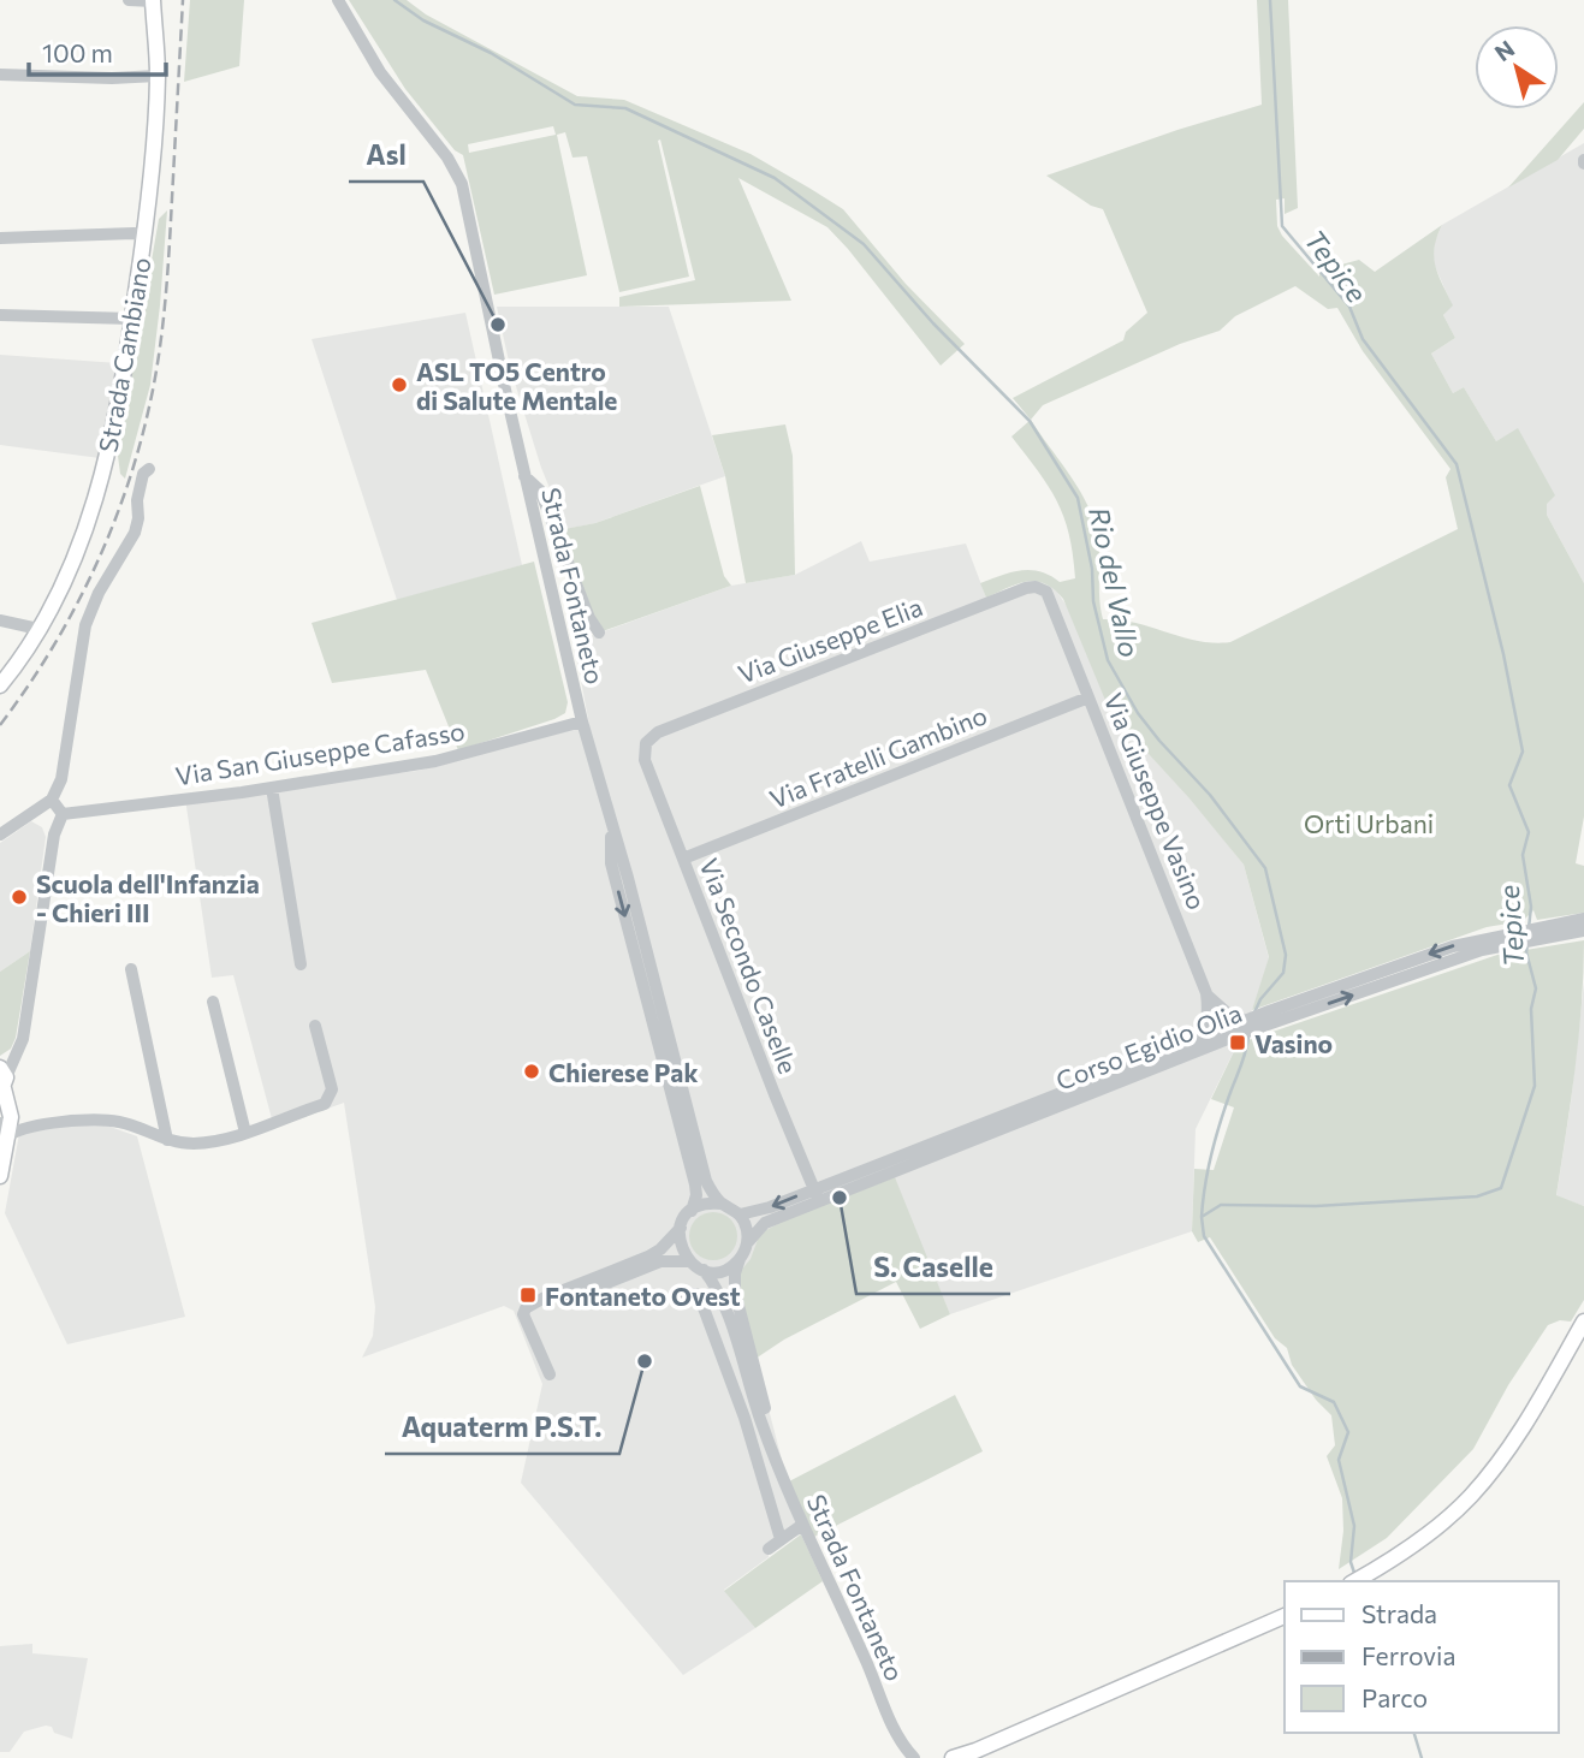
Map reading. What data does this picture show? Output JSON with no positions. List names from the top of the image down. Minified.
{"streets":{"main road":["Strada Cambiano"],"street":["Strada Fontaneto","Via Giuseppe Elia","Via San Giuseppe Cafasso","Via Fratelli Gambino","Via Giuseppe Vasino","Via Secondo Caselle","Corso Egidio Olia"]},"crossings":[["Strada Fontaneto","Via San Giuseppe Cafasso"],["Strada Fontaneto","Corso Egidio Olia"],["Via Giuseppe Elia","Via Giuseppe Vasino"],["Via Giuseppe Elia","Via Secondo Caselle"],["Via Fratelli Gambino","Via Giuseppe Vasino"],["Via Fratelli Gambino","Via Secondo Caselle"],["Via Giuseppe Vasino","Corso Egidio Olia"],["Via Secondo Caselle","Corso Egidio Olia"]],"water":["Tepice","Rio del Vallo"],"parks":["Orti Urbani"],"places":{"other":["Asl","ASL TO5 Centro di Salute Mentale","Scuola dell'Infanzia - Chieri III","Chierese Pak","S. Caselle","Aquaterm P.S.T."],"transit":["Vasino","Fontaneto Ovest"]},"legend":["Strada","Ferrovia","Parco"],"scale_bar":"100 m","north":"top left"}
